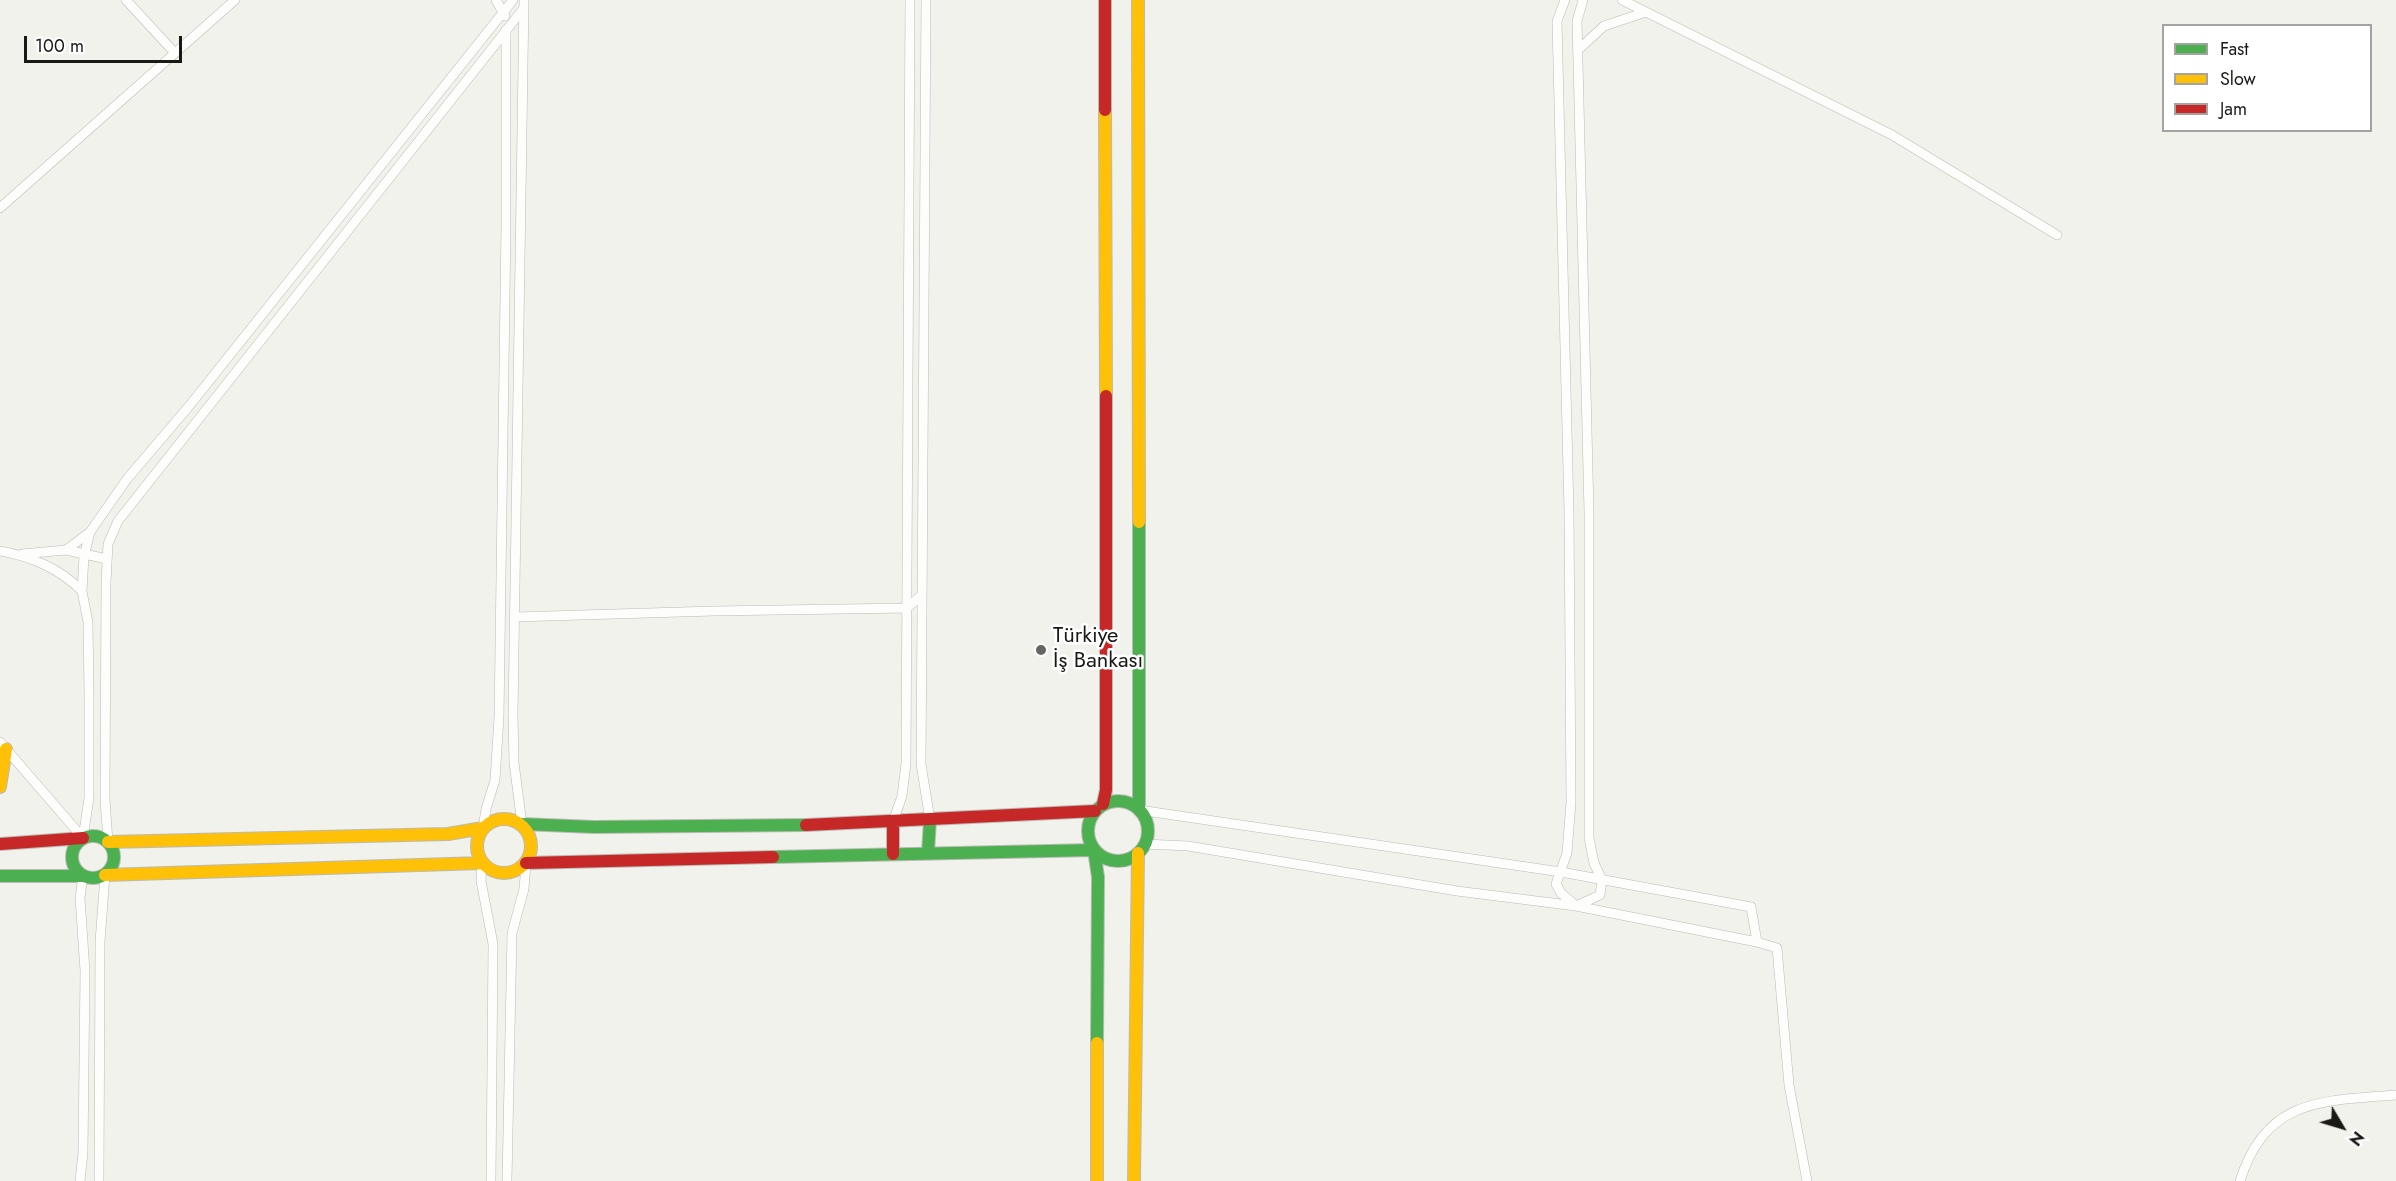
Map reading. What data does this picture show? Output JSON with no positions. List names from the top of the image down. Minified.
{"places":["Türkiye İş Bankası"],"legend":["Fast","Slow","Jam"],"scale_bar":"100 m","north":"bottom right"}
